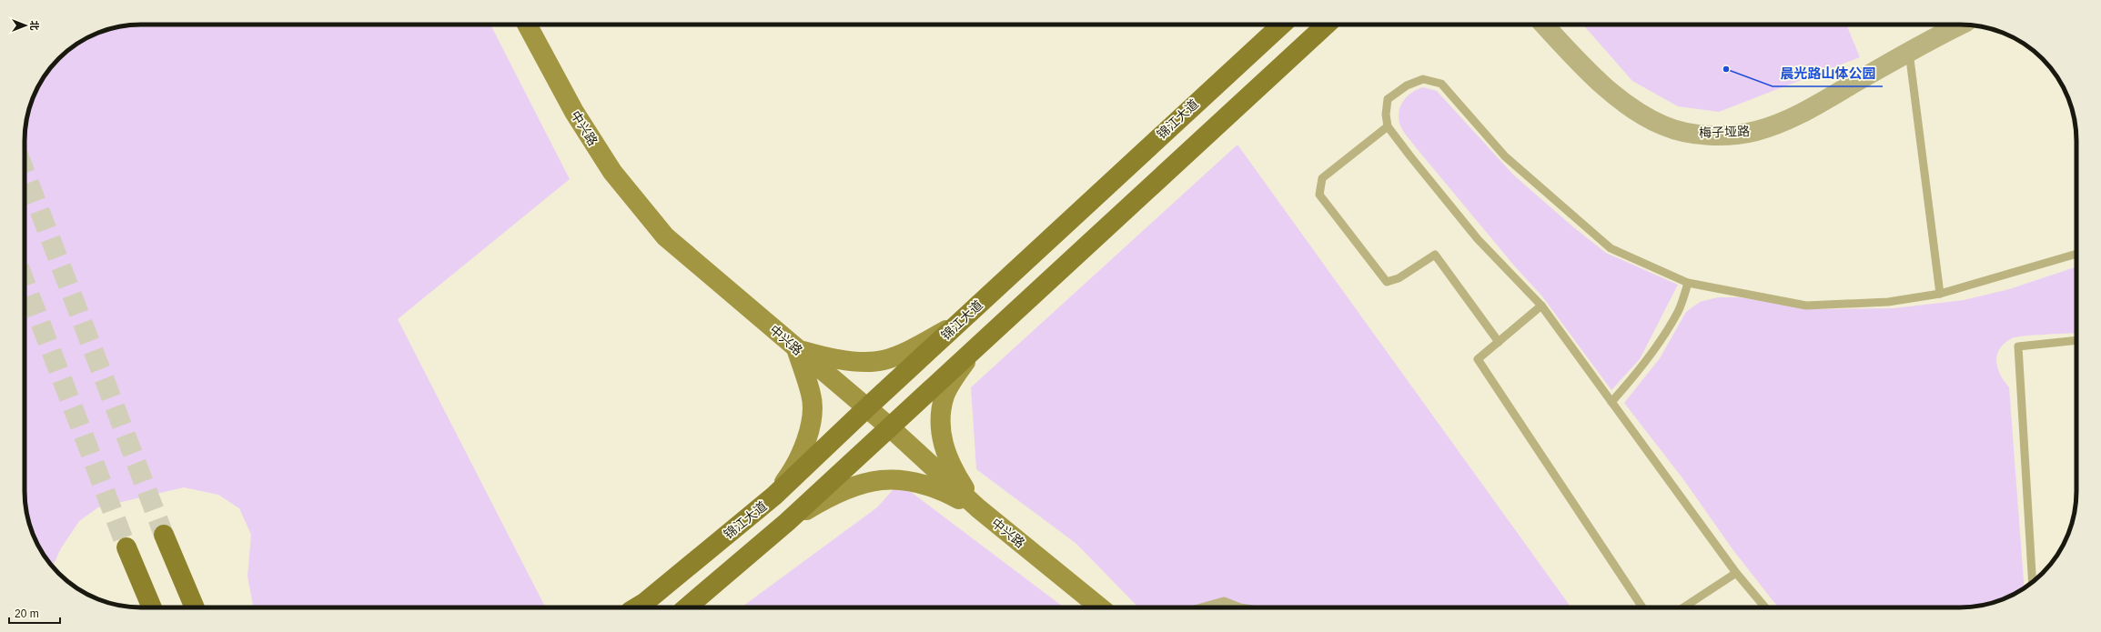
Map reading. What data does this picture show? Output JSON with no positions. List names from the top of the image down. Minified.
{"streets":{"main road":["锦江大道","中兴路"],"street":["梅子垭路"]},"crossings":[["锦江大道","中兴路"]],"places":["晨光路山体公园"],"scale_bar":"20 m","north":"right"}
